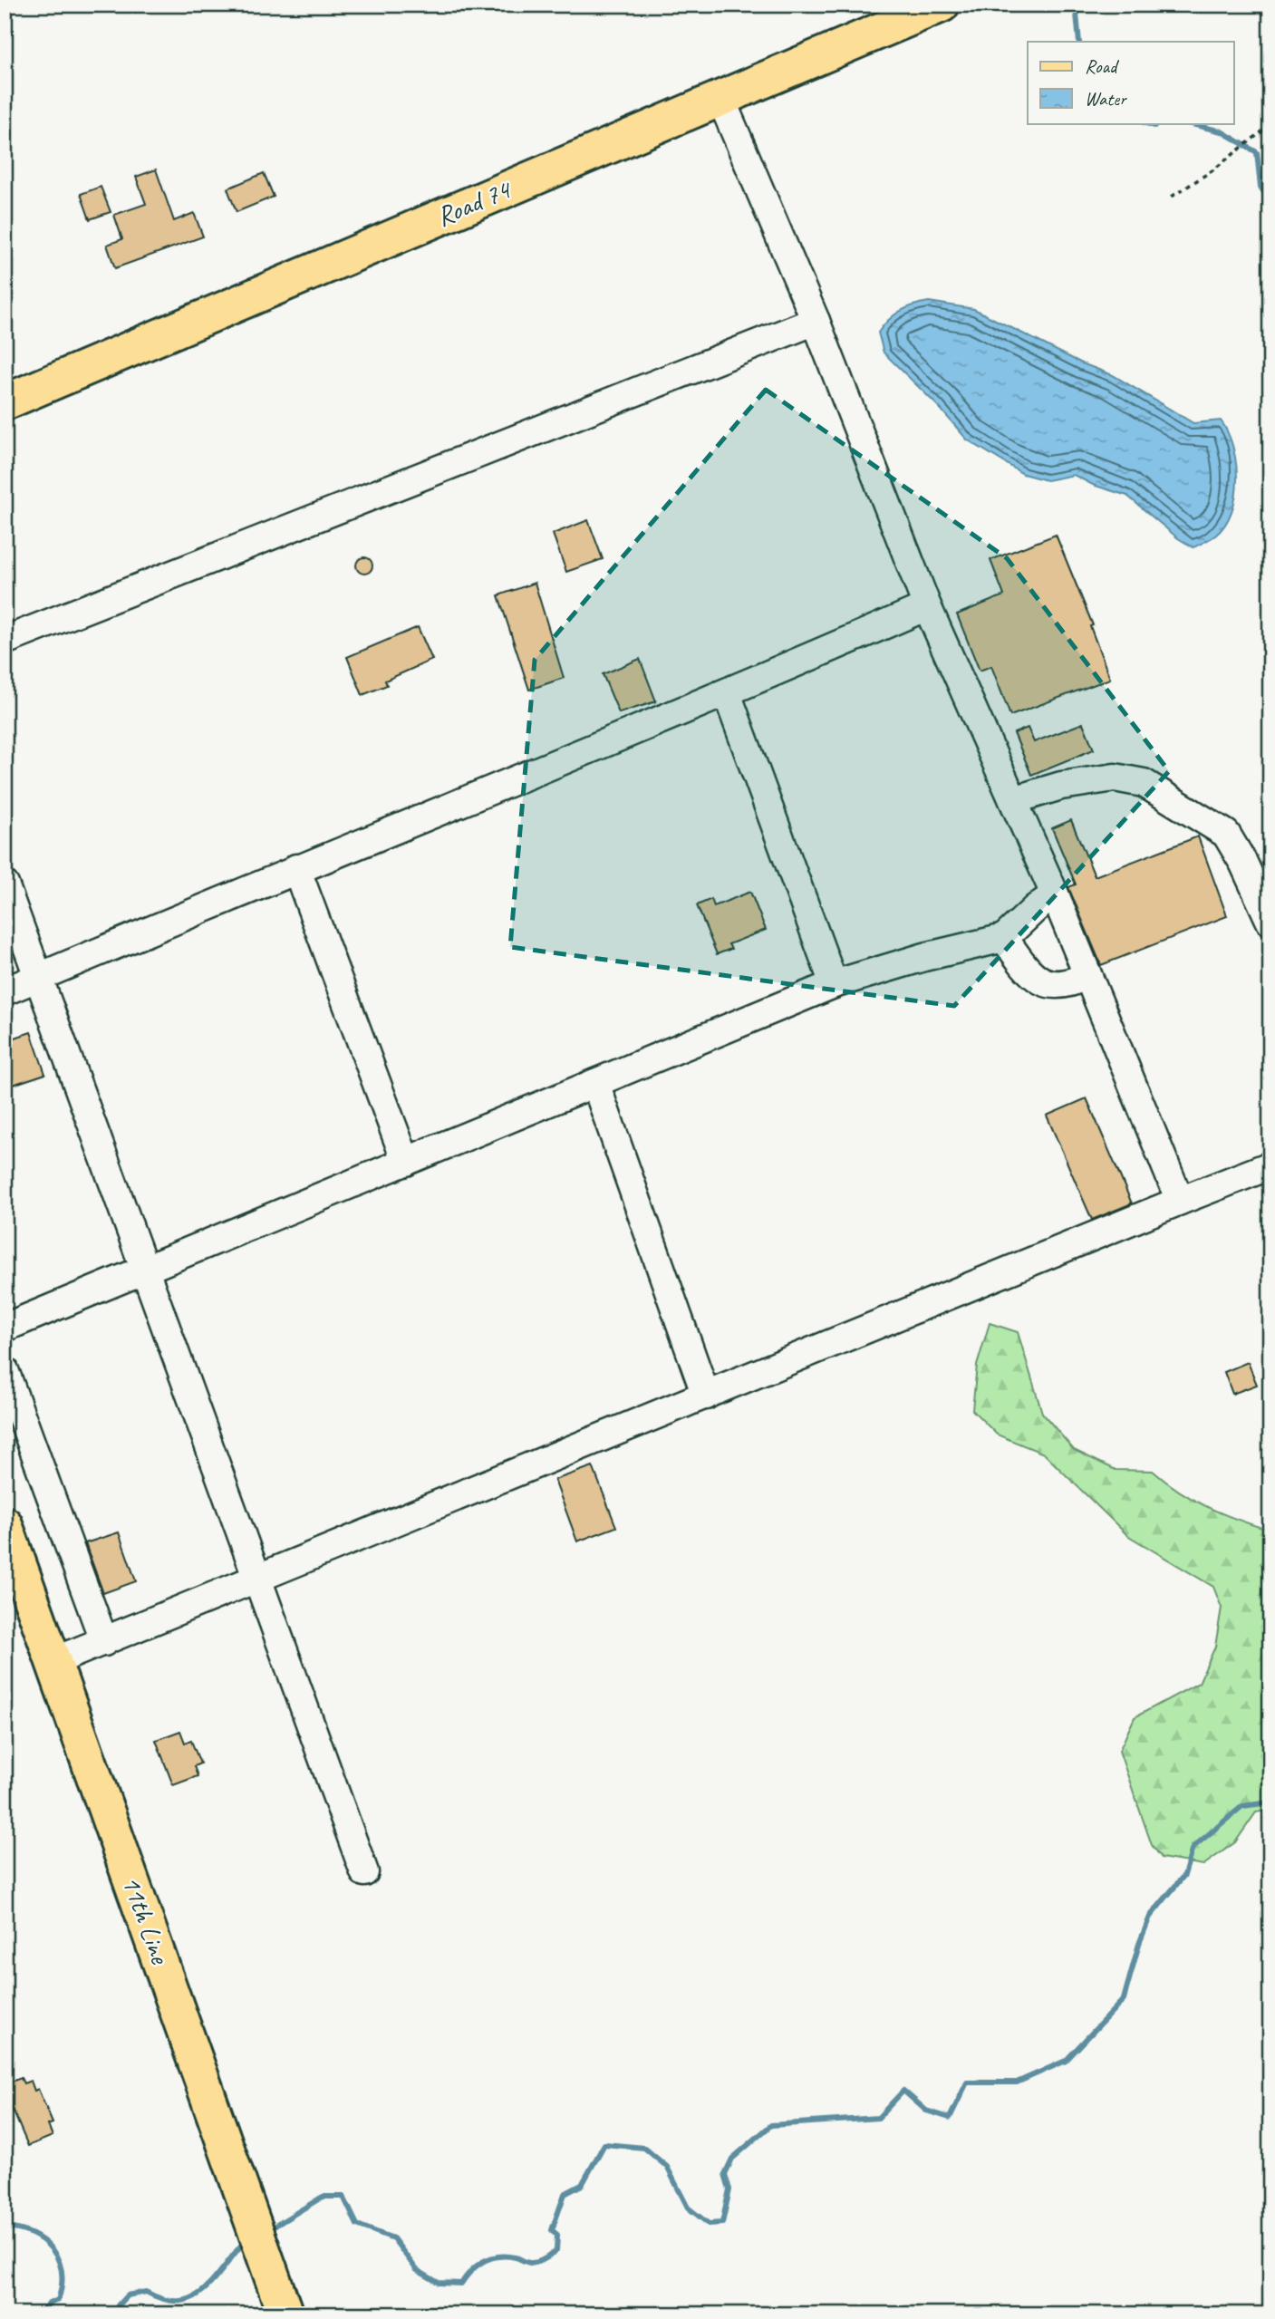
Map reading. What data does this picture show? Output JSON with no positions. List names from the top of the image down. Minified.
{"streets":{"main road":["Road 74","11th Line"]},"legend":["Road","Water"]}
